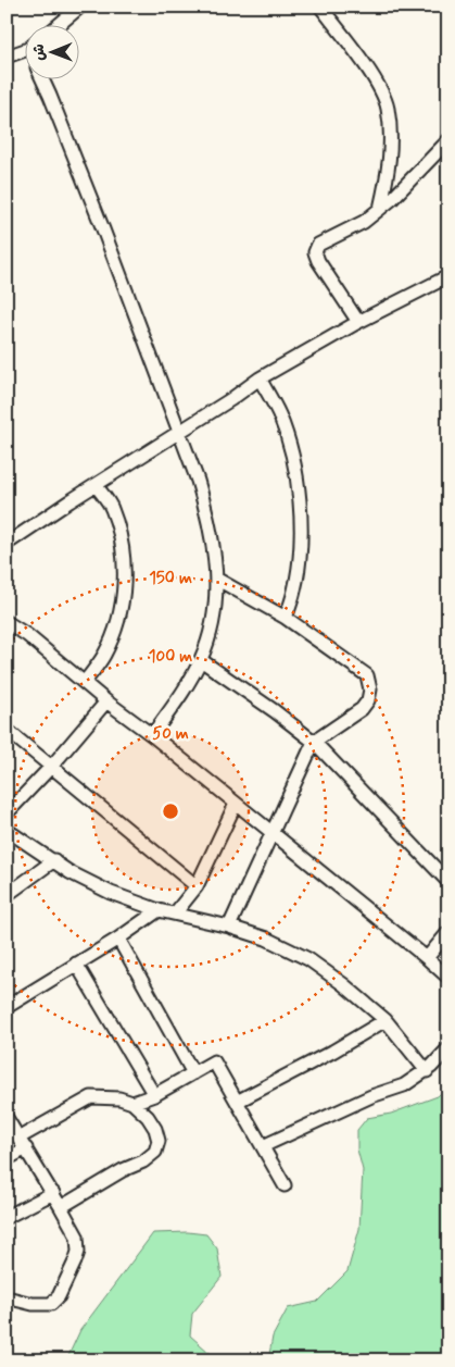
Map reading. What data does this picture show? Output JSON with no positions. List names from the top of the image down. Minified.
{"north":"left","rings":["150 m","100 m","50 m"]}
